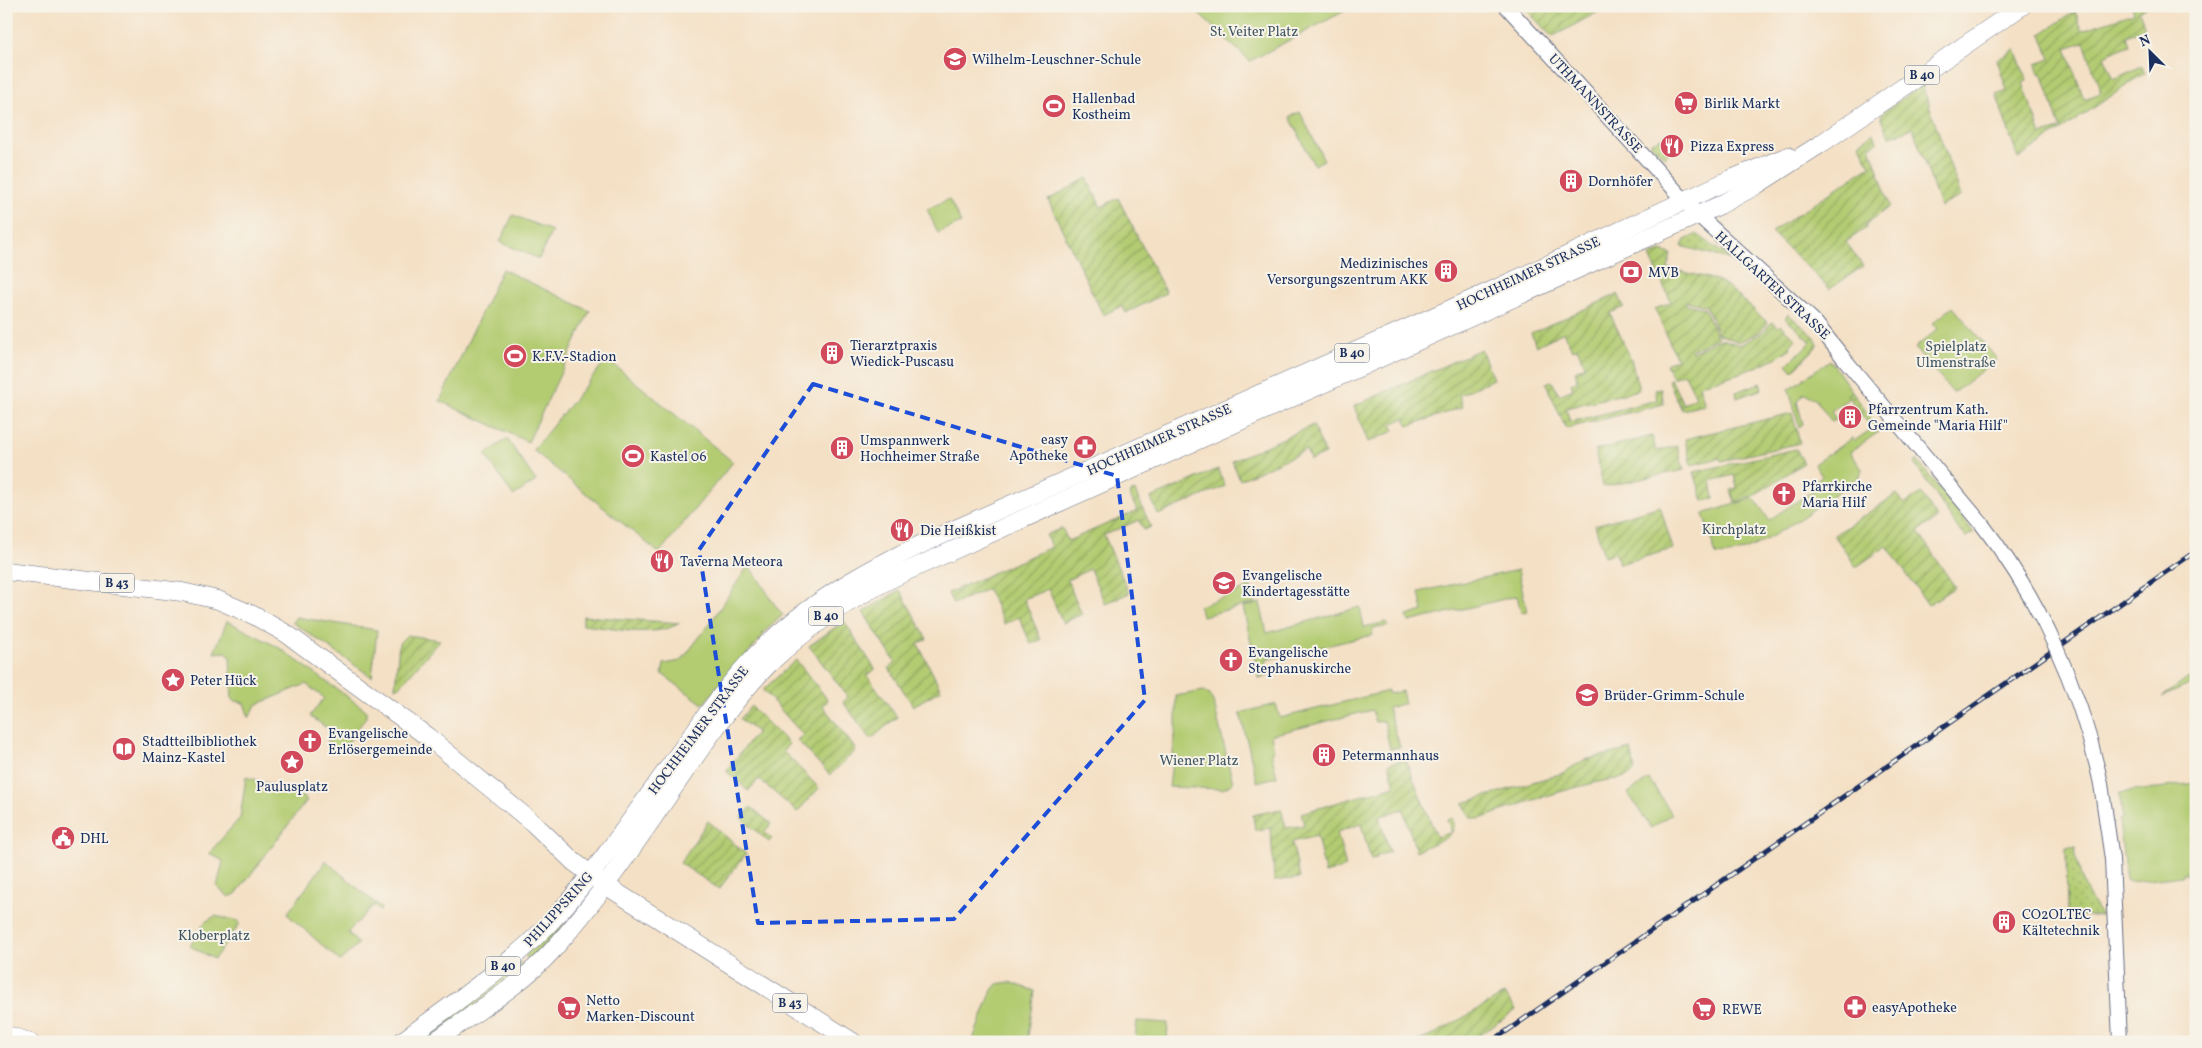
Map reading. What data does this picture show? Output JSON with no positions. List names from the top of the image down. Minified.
{"streets":{"main road":["B 40","HOCHHEIMER STRASSE","B 43","PHILIPPSRING"],"street":["UTHMANNSTRASSE","HALLGARTER STRASSE"]},"crossings":[["UTHMANNSTRASSE","HOCHHEIMER STRASSE"],["UTHMANNSTRASSE","HALLGARTER STRASSE"],["HOCHHEIMER STRASSE","HALLGARTER STRASSE"],["HOCHHEIMER STRASSE","B 43"],["HOCHHEIMER STRASSE","PHILIPPSRING"],["B 43","PHILIPPSRING"]],"parks":["St. Veiter Platz","Spielplatz Ulmenstraße","Kirchplatz","Wiener Platz","Kloberplatz"],"places":{"school or university":["Wilhelm-Leuschner-Schule","Evangelische Kindertagesstätte","Brüder-Grimm-Schule"],"supermarket":["Birlik Markt","Netto Marken-Discount","REWE"],"sports":["Hallenbad Kostheim","K.F.V.-Stadion","Kastel 06"],"restaurant":["Pizza Express","Die Heißkist","Taverna Meteora"],"building":["Dornhöfer","Medizinisches Versorgungszentrum AKK","Tierarztpraxis Wiedick-Puscasu","Pfarrzentrum Kath. Gemeinde \"Maria Hilf\"","Umspannwerk Hochheimer Straße","Petermannhaus","CO2OLTEC Kältetechnik"],"bank":["MVB"],"pharmacy":["easy Apotheke","easyApotheke"],"church":["Pfarrkirche Maria Hilf","Evangelische Stephanuskirche","Evangelische Erlösergemeinde"],"place":["Peter Hück","Paulusplatz"],"library":["Stadtteilbibliothek Mainz-Kastel"],"public building":["DHL"]},"north":"top left"}
